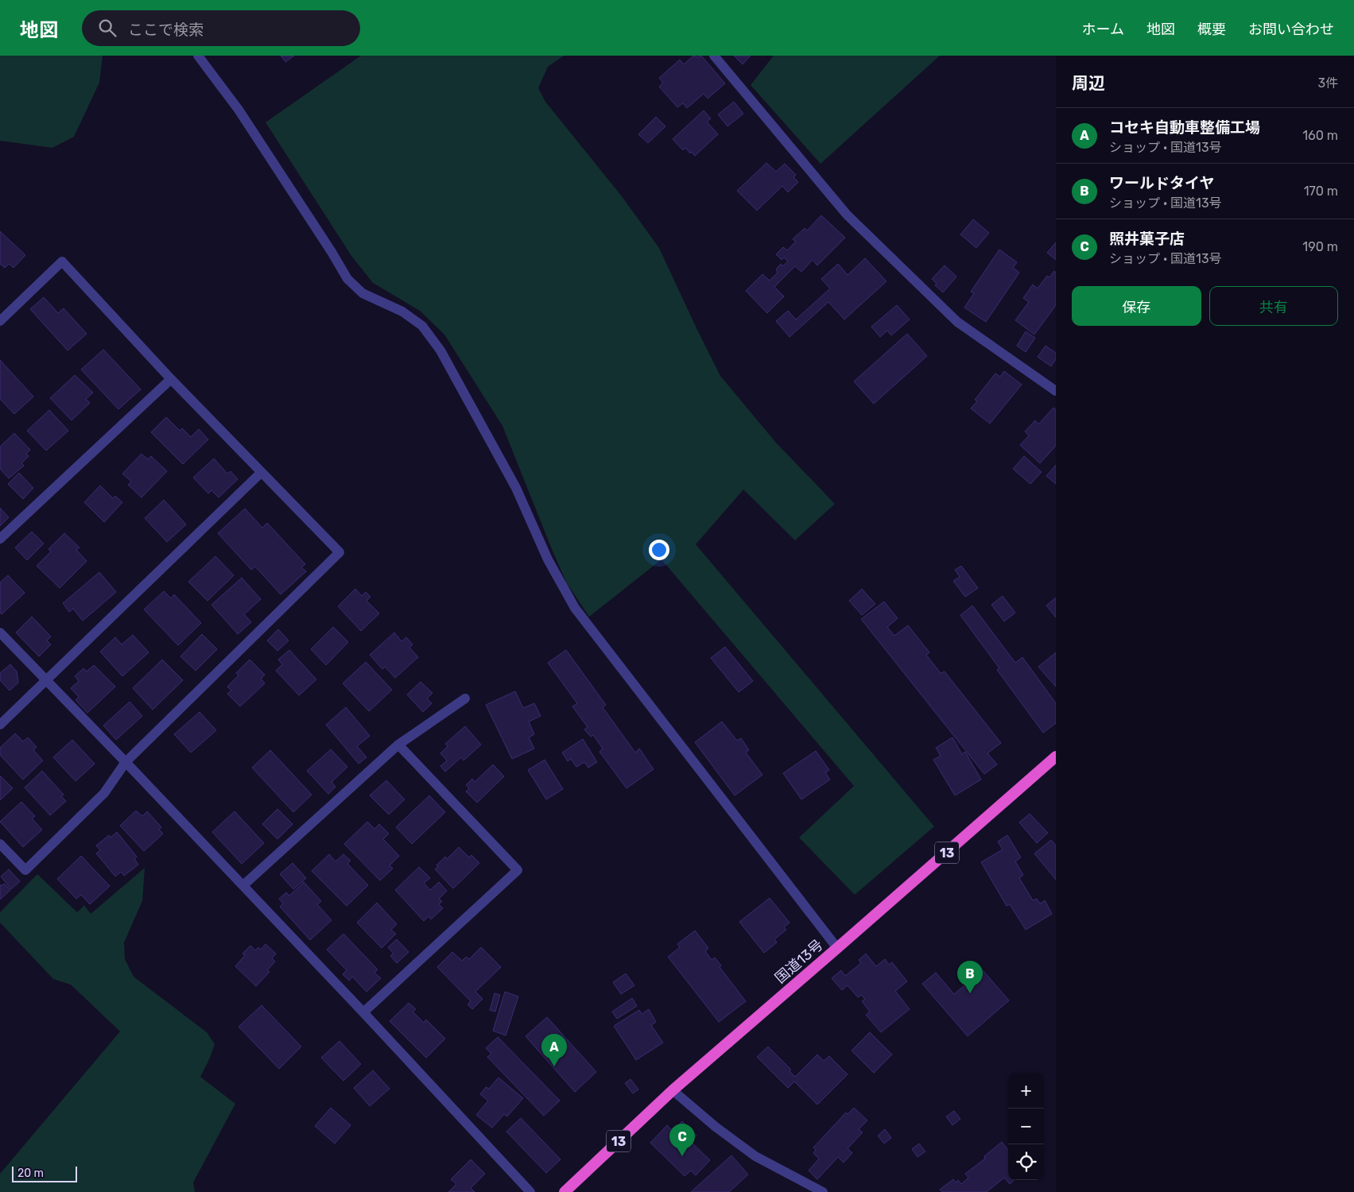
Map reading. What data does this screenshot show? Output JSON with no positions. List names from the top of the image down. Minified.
{"streets":{"highway":["13","国道13号"]},"scale_bar":"20 m","page":{"header":"地図","search":"ここで検索","nav":["ホーム","地図","概要","お問い合わせ"],"heading":["周辺","3件"],"list":[{"mark":"A","name":"コセキ自動車整備工場","note":"ショップ · 国道13号","value":"160 m"},{"mark":"B","name":"ワールドタイヤ","note":"ショップ · 国道13号","value":"170 m"},{"mark":"C","name":"照井菓子店","note":"ショップ · 国道13号","value":"190 m"}],"buttons":["保存","共有"],"pins":["B","A","C"],"map_buttons":["+","−"],"scale":"20 m"}}
